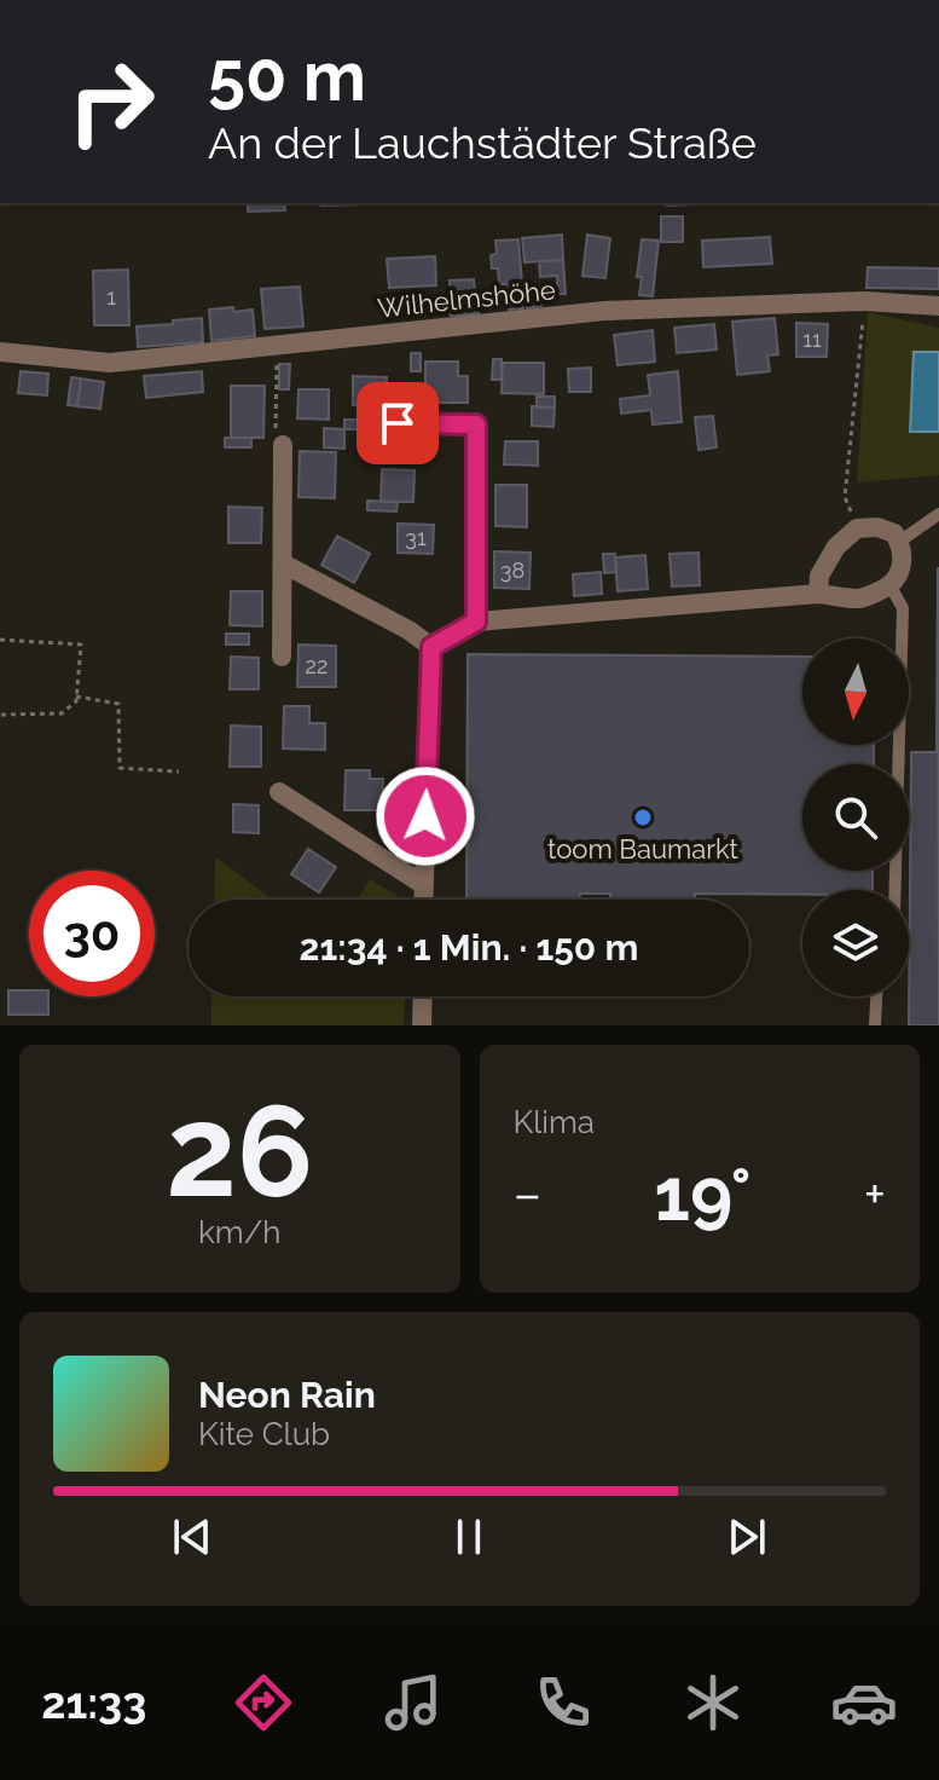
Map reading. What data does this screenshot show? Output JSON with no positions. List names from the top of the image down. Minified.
{"streets":{"street":["Wilhelmshöhe"]},"places":["toom Baumarkt"],"house_numbers":["1","11","31","38","22"],"north":"bottom","page":{"turn":["50 m","An der Lauchstädter Straße"],"limit":"30","trip":"21:34 · 1 Min. · 150 m","tile":[["26","km/h"],"Klima"],"heat":["−","19°","+"],"song":["Neon Rain","Kite Club"],"tabs":"21:33"}}
